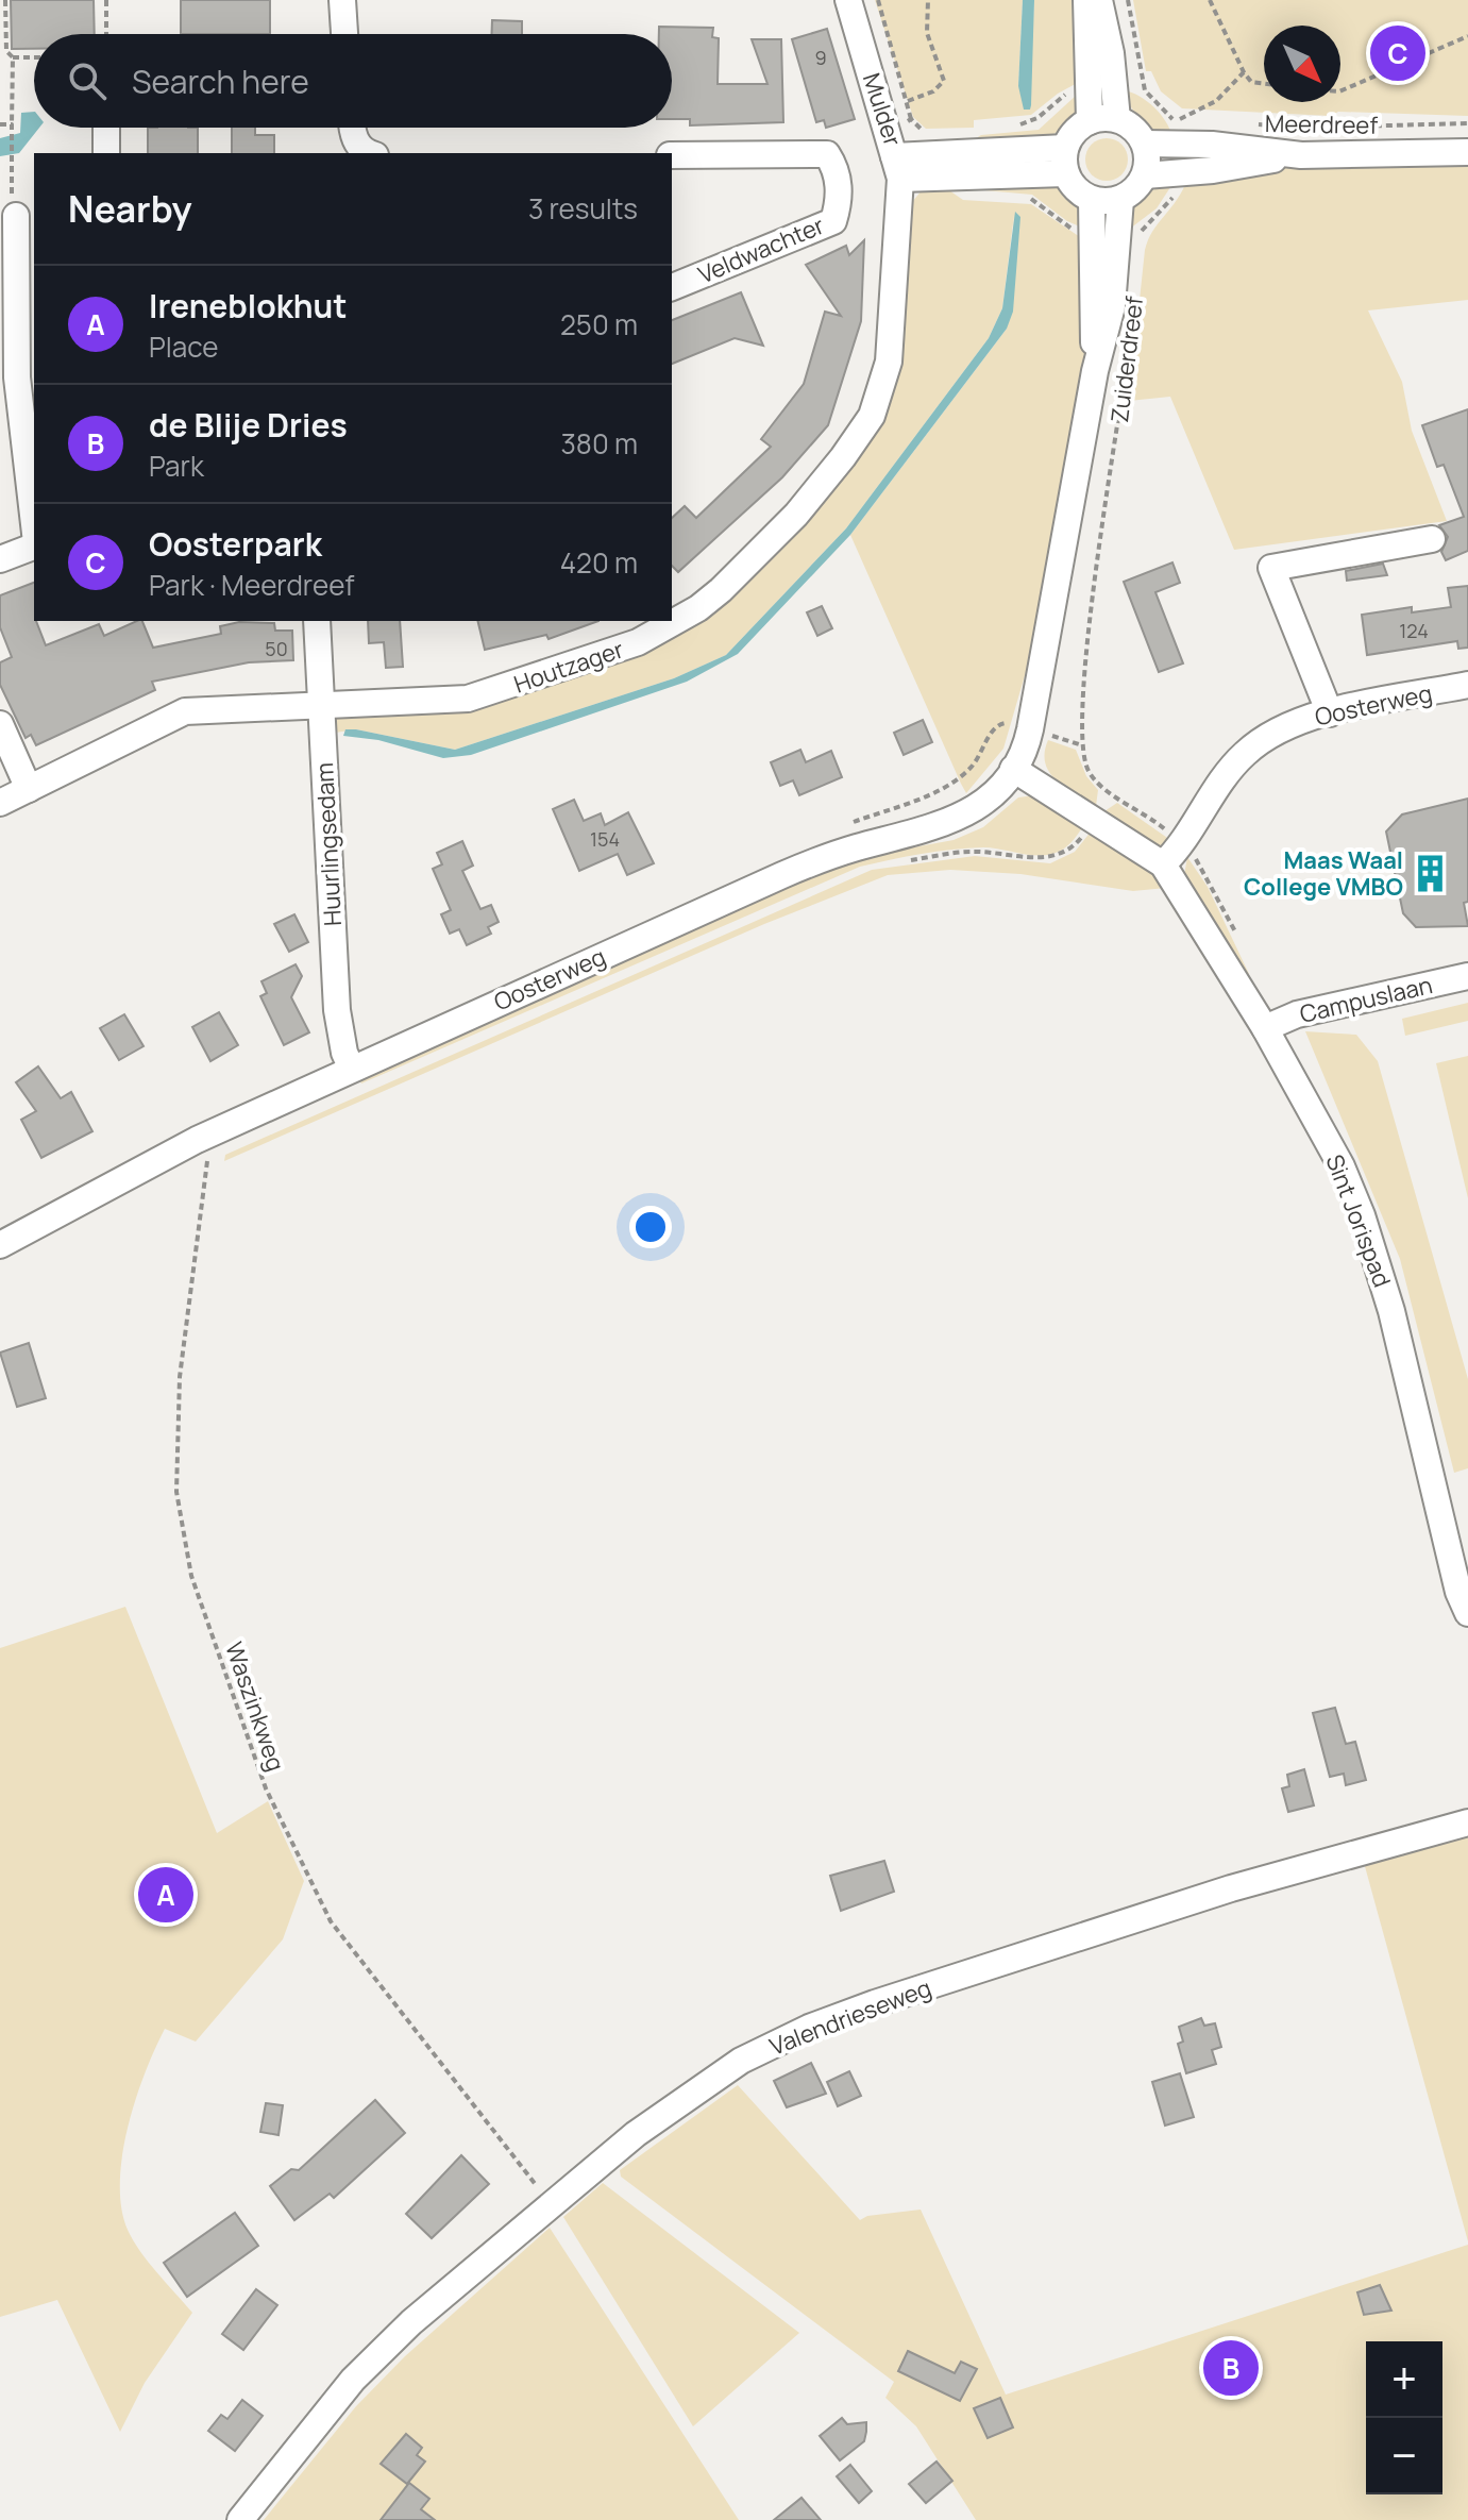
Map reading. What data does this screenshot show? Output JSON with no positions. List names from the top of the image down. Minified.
{"streets":{"street":["Mulder","Meerdreef","Veldwachter","Zuiderdreef","Houtzager","Oosterweg","Huurlingsedam","Campuslaan","Sint Jorispad","Valendrieseweg"],"path":["Waszinkweg"]},"crossings":[["Mulder","Meerdreef"],["Mulder","Zuiderdreef"],["Mulder","Houtzager"],["Meerdreef","Zuiderdreef"],["Zuiderdreef","Oosterweg"],["Houtzager","Huurlingsedam"],["Oosterweg","Huurlingsedam"],["Oosterweg","Sint Jorispad"],["Oosterweg","Waszinkweg"],["Campuslaan","Sint Jorispad"],["Waszinkweg","Valendrieseweg"]],"places":{"building":["Maas Waal College VMBO"]},"house_numbers":["9","124","50","154"],"north":"bottom right","page":{"pins":["C","A","B"],"search":"Search here","heading":["Nearby","3 results"],"list":[{"mark":"A","name":"Ireneblokhut","note":"Place","value":"250 m"},{"mark":"B","name":"de Blije Dries","note":"Park","value":"380 m"},{"mark":"C","name":"Oosterpark","note":"Park · Meerdreef","value":"420 m"}],"map_buttons":["+","−"]}}
